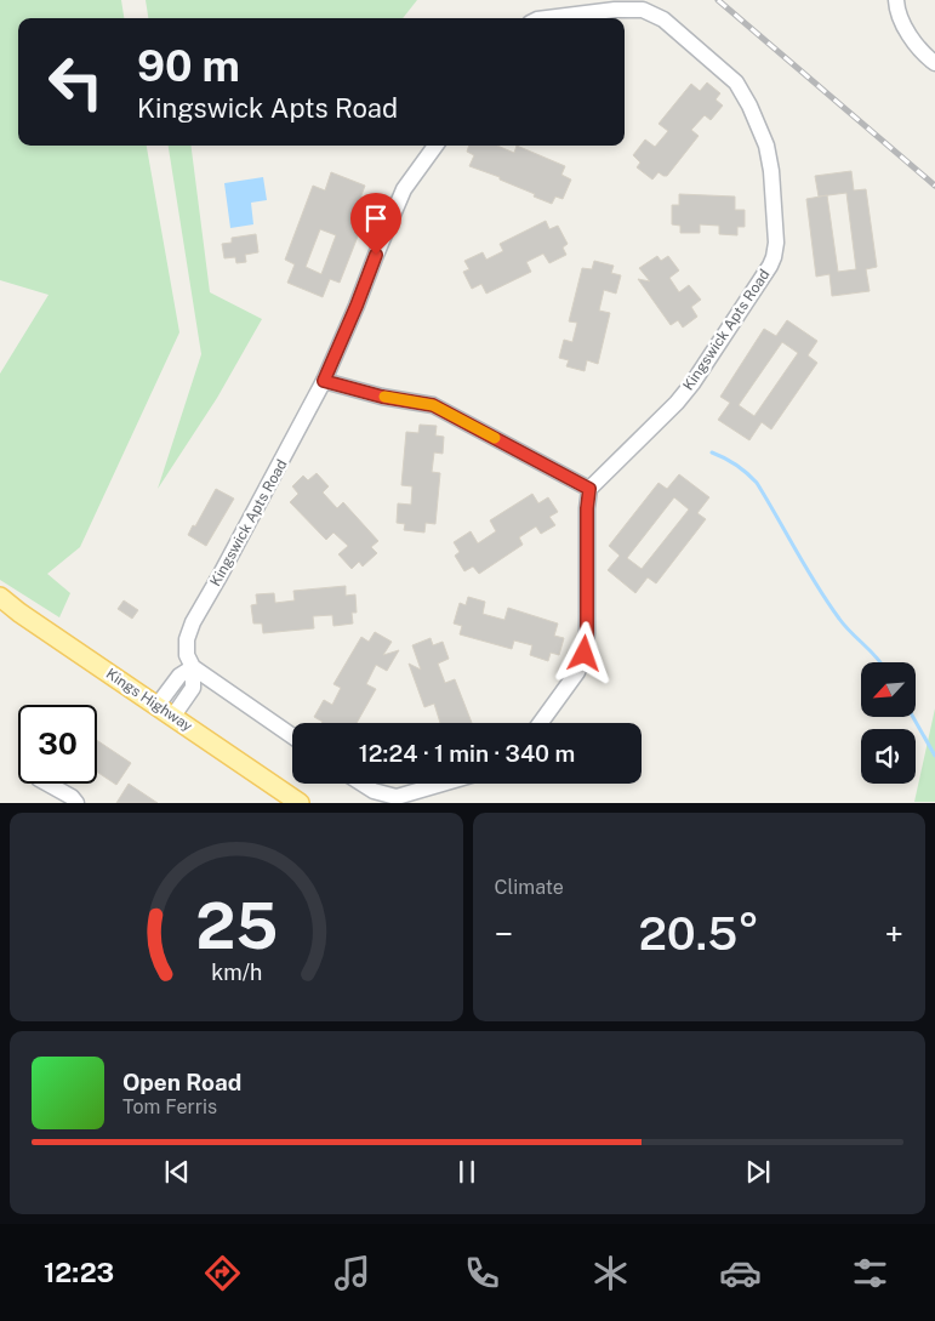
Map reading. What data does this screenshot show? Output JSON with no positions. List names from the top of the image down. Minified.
{"streets":{"main road":["Kings Highway"],"street":["Kingswick Apts Road"]},"crossings":[["Kingswick Apts Road","Kings Highway"]],"north":"bottom left","page":{"turn":["90 m","Kingswick Apts Road"],"limit":"30","trip":"12:24 · 1 min · 340 m","tile":"Climate","heat":["−","20.5°","+"],"song":["Open Road","Tom Ferris"],"tabs":"12:23","gauge":["25","km/h"]}}
